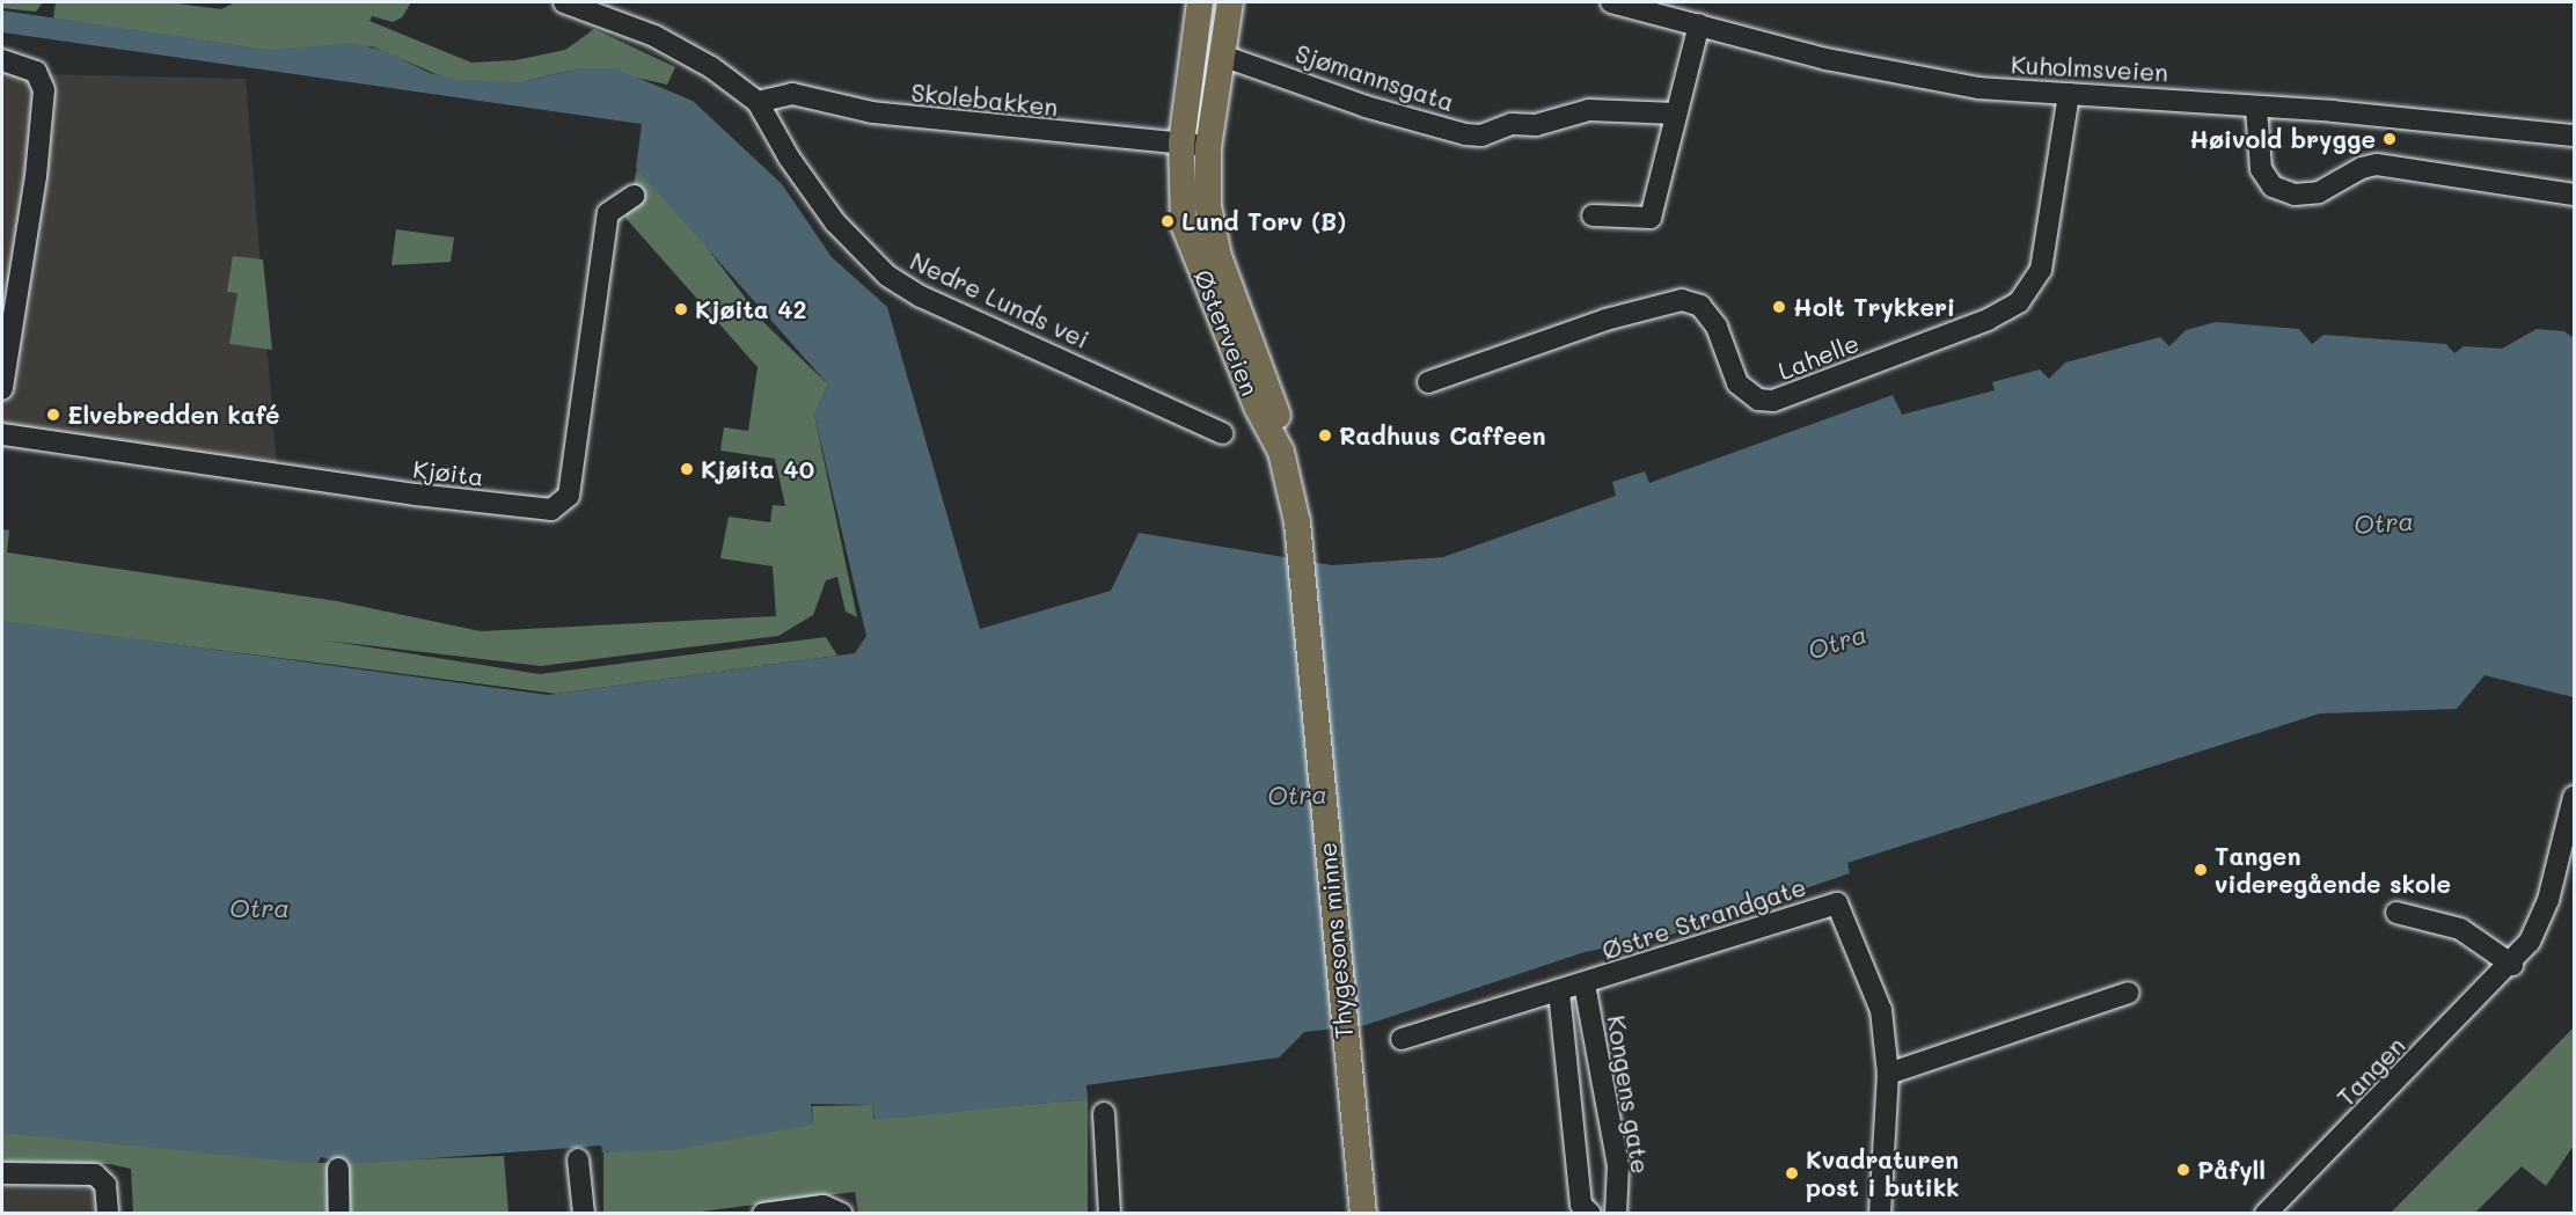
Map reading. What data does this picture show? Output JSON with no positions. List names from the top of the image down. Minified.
{"streets":{"main road":["Østerveien","Thygesons minne"],"street":["Kuholmsveien","Sjømannsgata","Skolebakken","Nedre Lunds vei","Lahelle","Kjøita","Østre Strandgate","Tangen","Kongens gate"]},"crossings":[["Kuholmsveien","Lahelle"],["Sjømannsgata","Østerveien"],["Skolebakken","Nedre Lunds vei"],["Skolebakken","Østerveien"],["Østerveien","Thygesons minne"],["Østre Strandgate","Kongens gate"]],"water":["Otra"],"places":["Høivold brygge","Lund Torv (B)","Holt Trykkeri","Kjøita 42","Elvebredden kafé","Radhuus Caffeen","Kjøita 40","Tangen videregående skole","Påfyll","Kvadraturen post i butikk"]}
